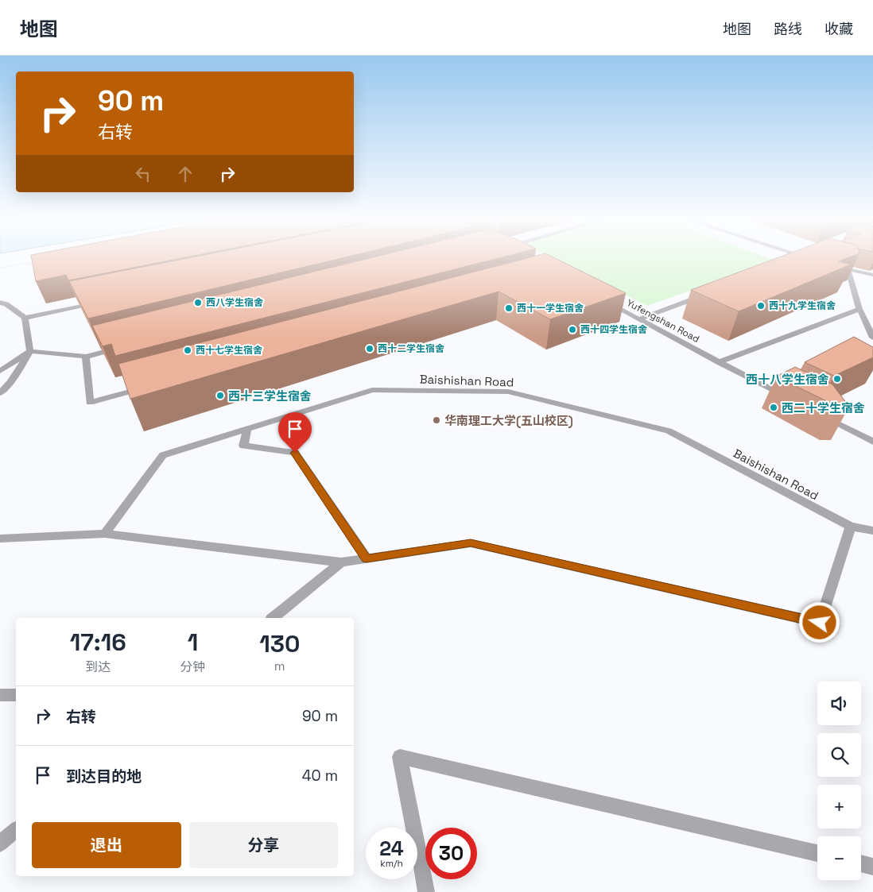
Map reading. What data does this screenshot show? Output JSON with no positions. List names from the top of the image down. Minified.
{"streets":{"street":["Yufengshan Road","Baishishan Road"]},"places":["西八学生宿舍","西十九学生宿舍","西十一学生宿舍","西十四学生宿舍","西十二学生宿舍","西十七学生宿舍","西十八学生宿舍","西十三学生宿舍","西二十学生宿舍","华南理工大学(五山校区)"],"page":{"header":"地图","nav":["地图","路线","收藏"],"turn":["90 m","右转"],"eta":["17:16","到达","1","分钟","130","m"],"map_buttons":["+","−"],"list":[{"name":"右转","value":"90 m"},{"name":"到达目的地","value":"40 m"}],"buttons":["退出","分享"],"speed":"24 km/h","limit":"30"}}
